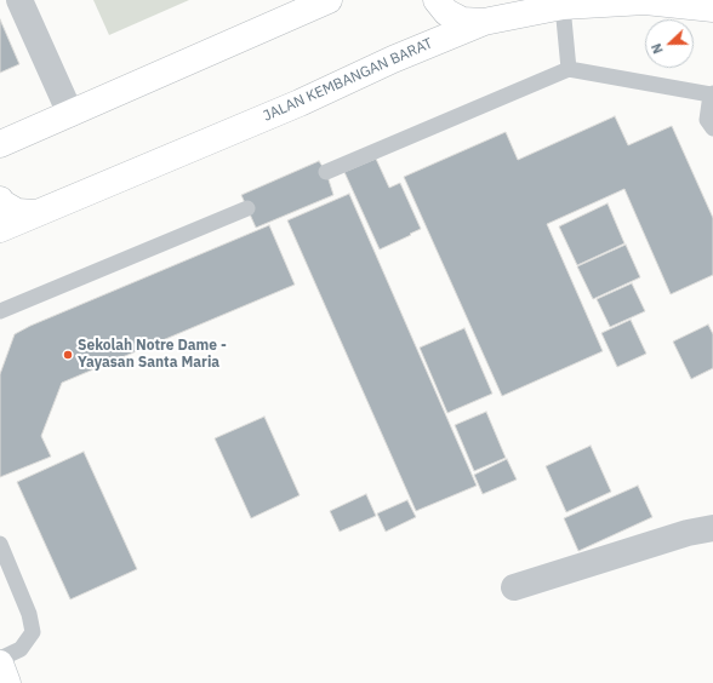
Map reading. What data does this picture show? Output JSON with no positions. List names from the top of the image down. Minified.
{"streets":{"main road":["JALAN KEMBANGAN BARAT"]},"places":["Sekolah Notre Dame - Yayasan Santa Maria"],"north":"left"}
